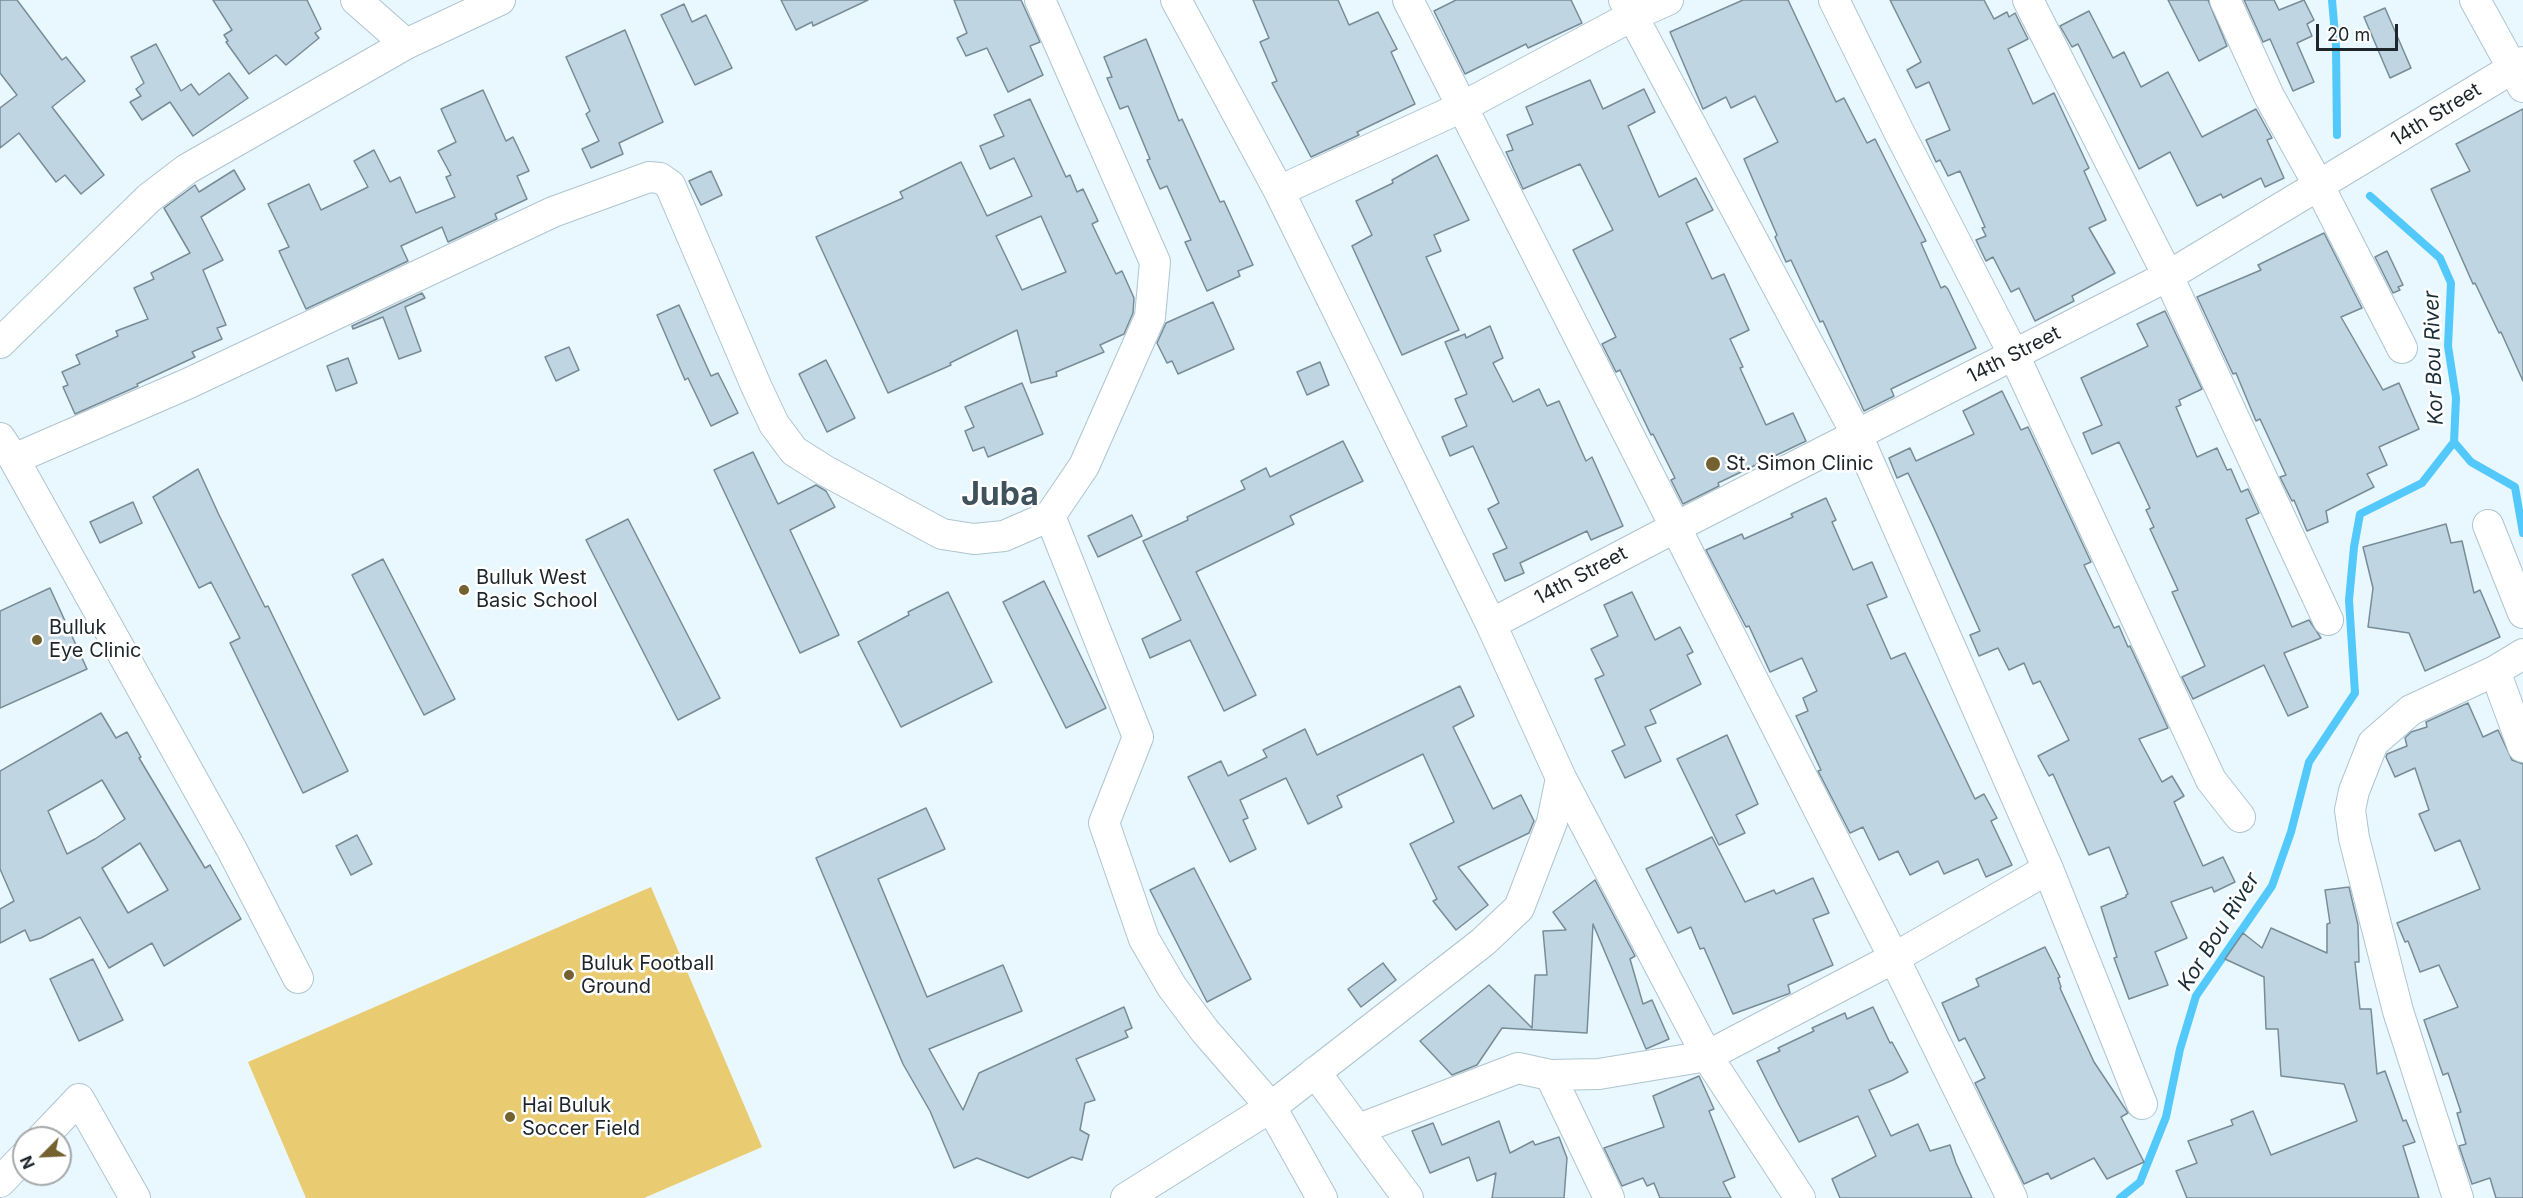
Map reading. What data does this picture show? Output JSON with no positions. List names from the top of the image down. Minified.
{"streets":{"street":["14th Street"]},"districts":["Juba"],"water":["Kor Bou River"],"places":["St. Simon Clinic","Bulluk West Basic School","Bulluk Eye Clinic","Buluk Football Ground","Hai Buluk Soccer Field"],"scale_bar":"20 m","north":"bottom left"}
